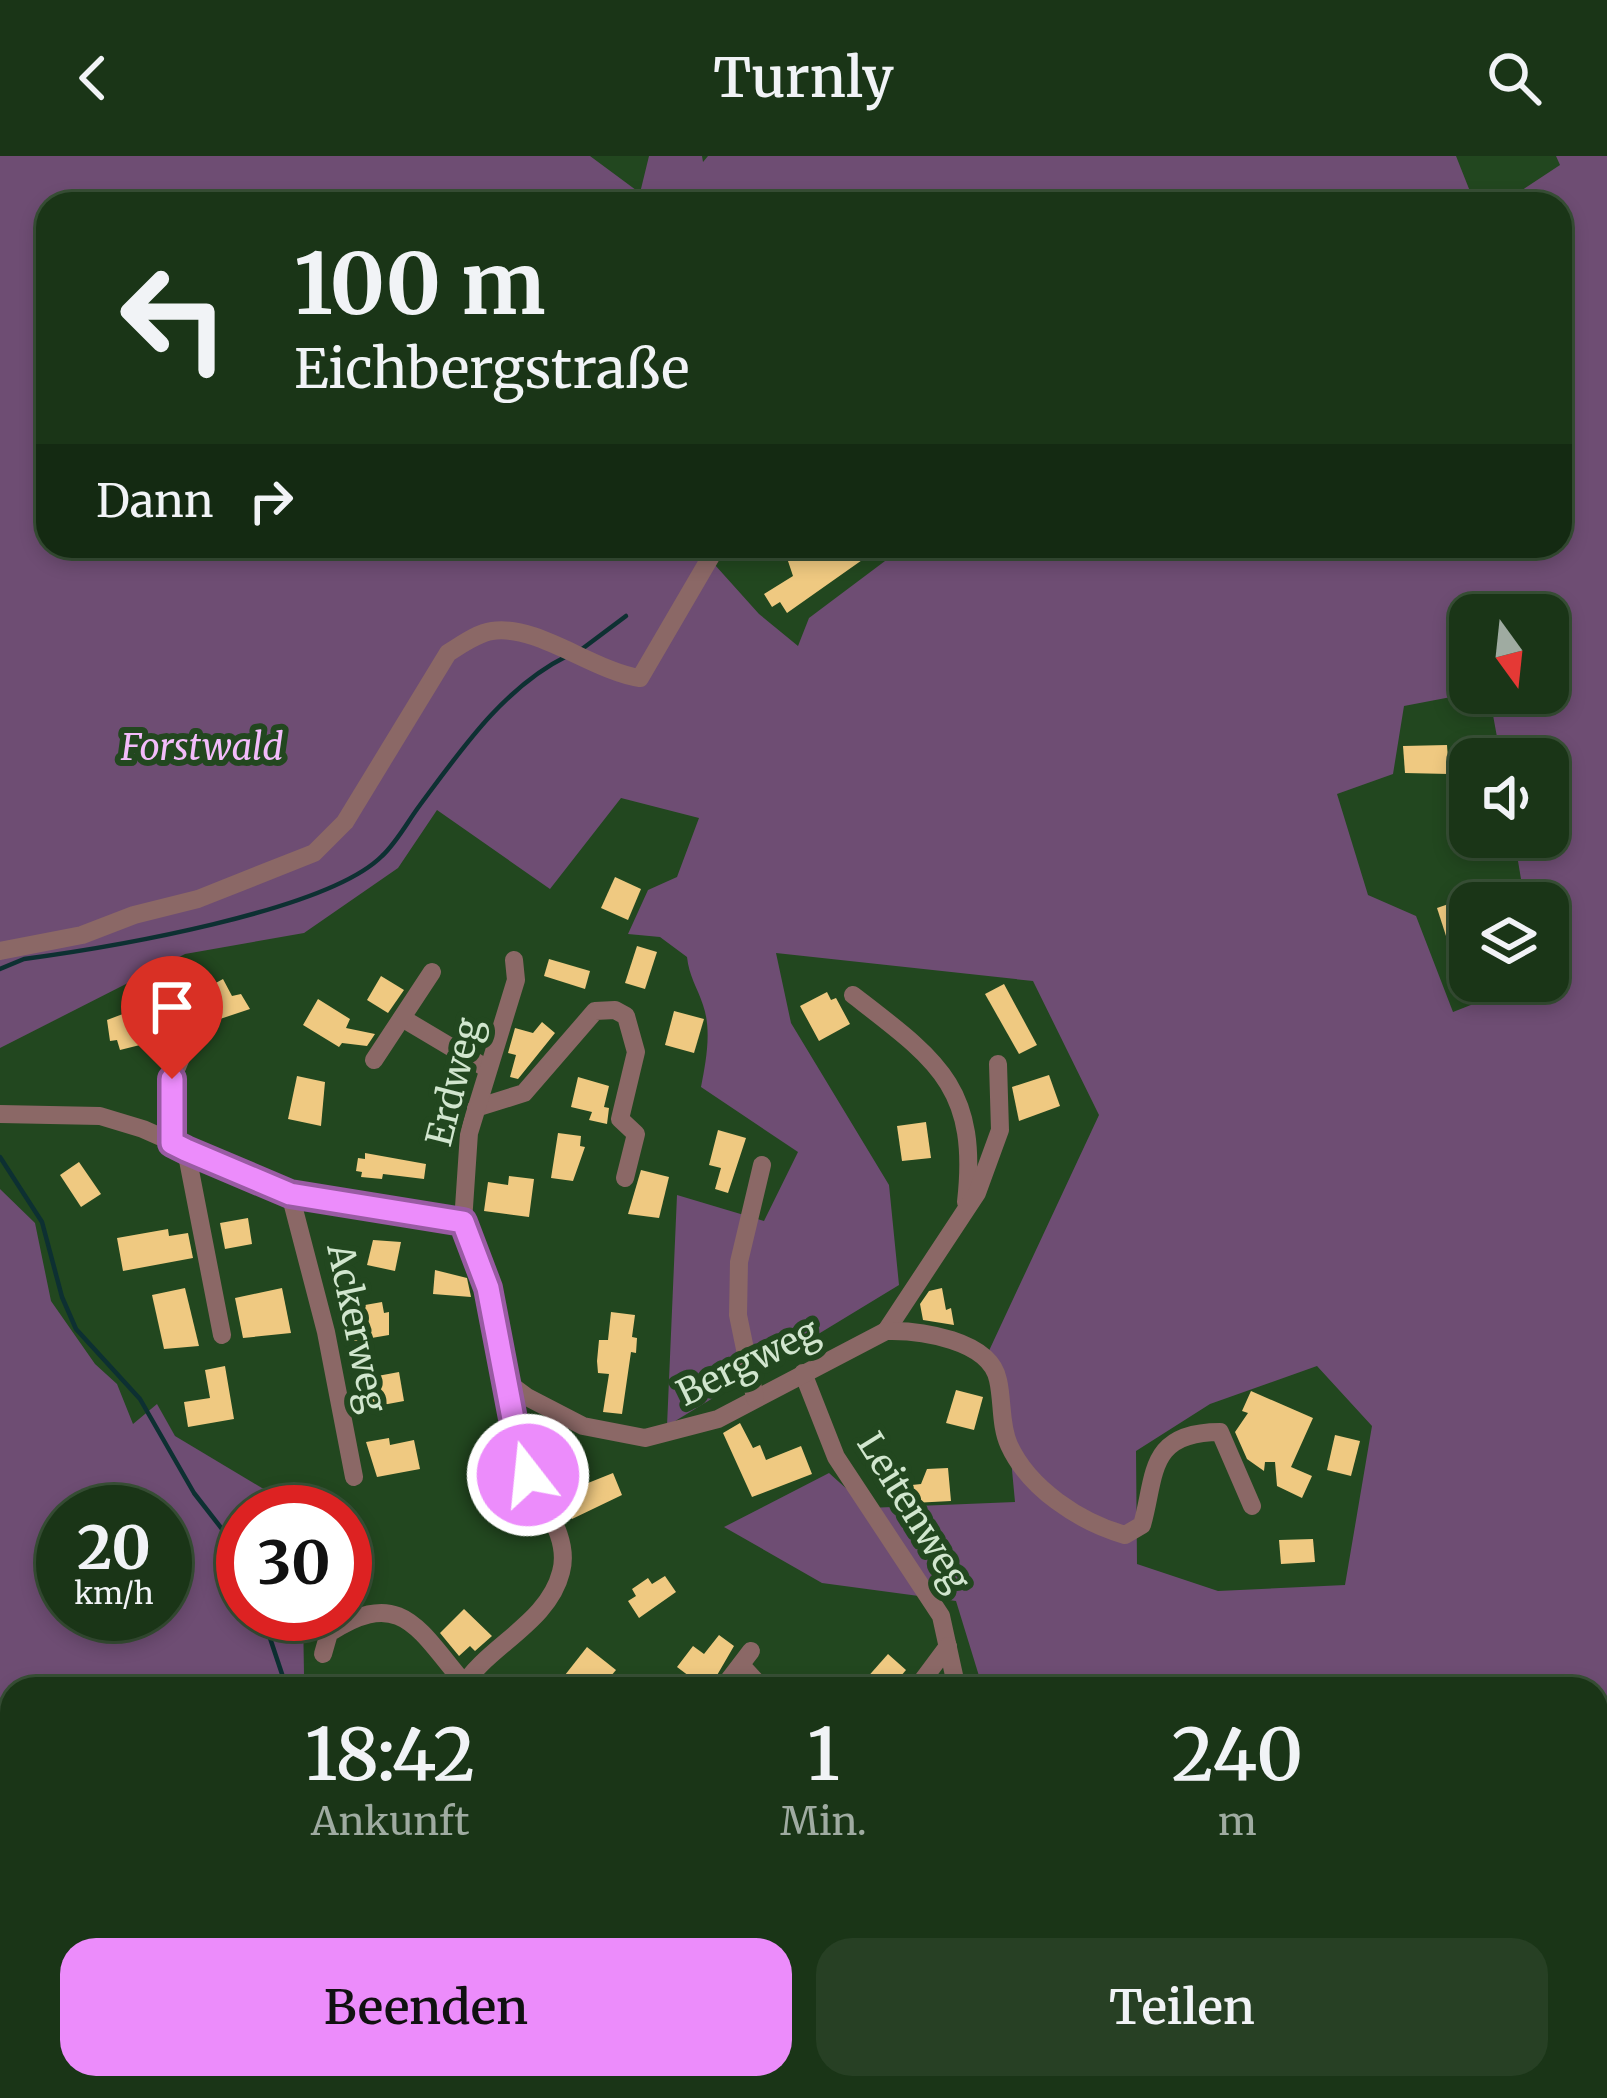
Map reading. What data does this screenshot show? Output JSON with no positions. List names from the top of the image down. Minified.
{"streets":{"street":["Erdweg","Ackerweg","Bergweg","Leitenweg"]},"crossings":[["Bergweg","Leitenweg"]],"parks":["Forstwald"],"north":"bottom","page":{"header":"Turnly","turn":["100 m","Eichbergstraße"],"then":"Dann","speed":"20 km/h","limit":"30","eta":["18:42","Ankunft","1","Min.","240","m"],"buttons":["Beenden","Teilen"]}}
